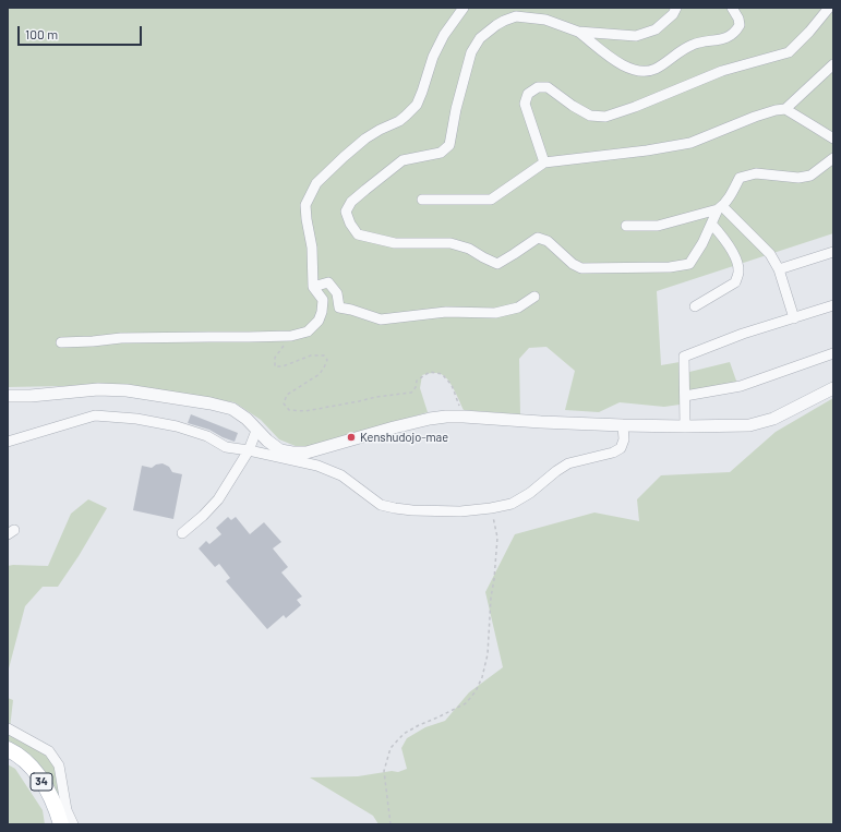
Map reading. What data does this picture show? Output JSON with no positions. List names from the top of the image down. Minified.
{"streets":{"main road":["34"]},"places":["Kenshudojo-mae"],"scale_bar":"100 m"}
